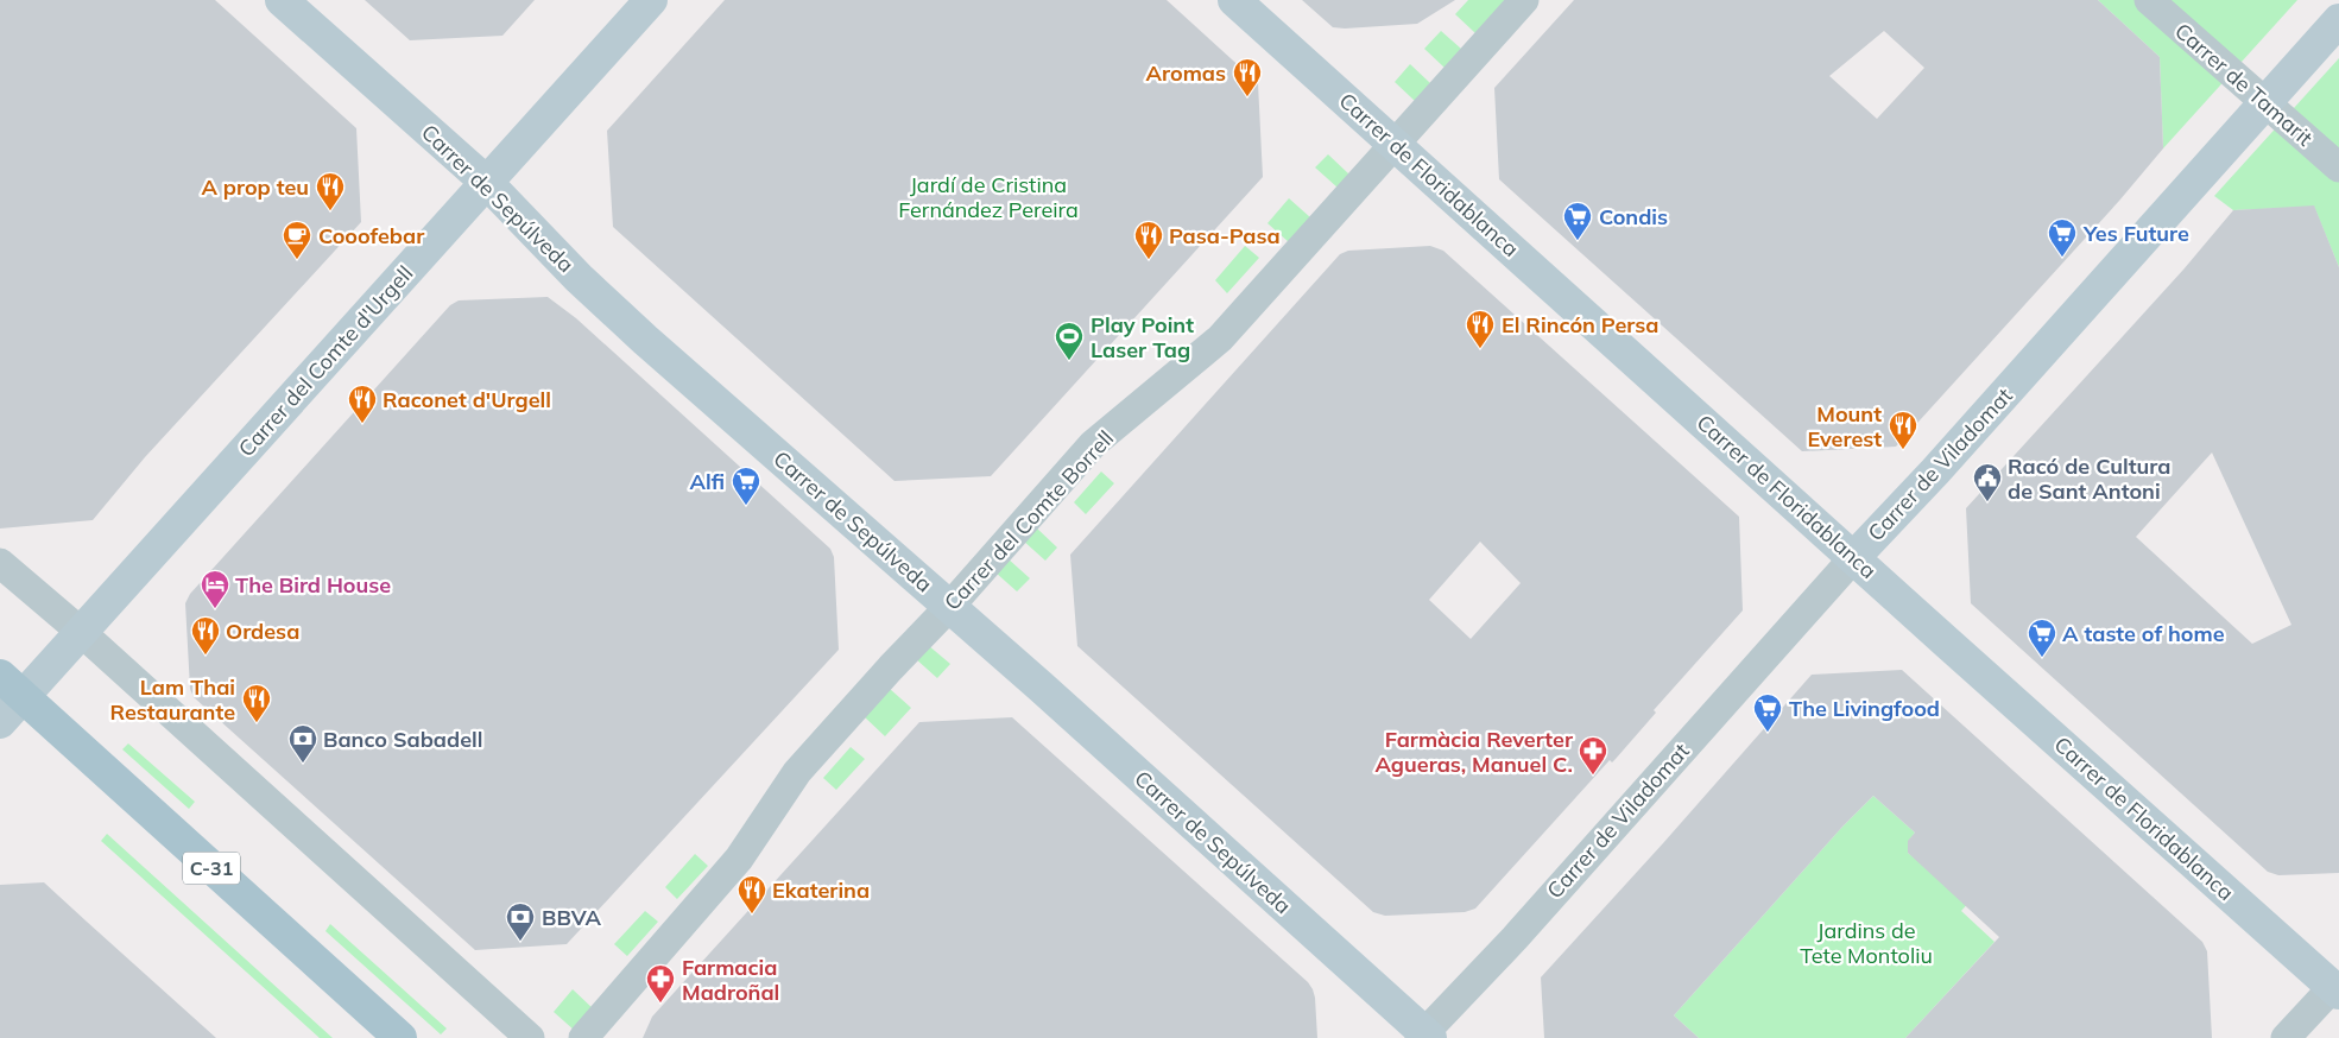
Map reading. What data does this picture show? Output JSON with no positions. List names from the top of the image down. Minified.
{"streets":{"main road":["C-31"],"street":["Carrer de Tamarit","Carrer de Floridablanca","Carrer de Sepúlveda","Carrer del Comte d'Urgell","Carrer de Viladomat","Carrer del Comte Borrell"]},"crossings":[["Carrer de Tamarit","Carrer de Viladomat"],["Carrer de Floridablanca","Carrer de Viladomat"],["Carrer de Floridablanca","Carrer del Comte Borrell"],["Carrer de Sepúlveda","Carrer del Comte d'Urgell"],["Carrer de Sepúlveda","Carrer de Viladomat"],["Carrer de Sepúlveda","Carrer del Comte Borrell"],["Carrer del Comte d'Urgell","C-31"]],"parks":["Jardí de Cristina Fernández Pereira","Jardins de Tete Montoliu"],"places":{"restaurant":["Aromas","A prop teu","Pasa-Pasa","El Rincón Persa","Raconet d'Urgell","Mount Everest","Ordesa","Lam Thai Restaurante","Ekaterina"],"supermarket":["Condis","Yes Future","Alfi","A taste of home","The Livingfood"],"cafe":["Cooofebar"],"sports":["Play Point Laser Tag"],"public building":["Racó de Cultura de Sant Antoni"],"hotel":["The Bird House"],"bank":["Banco Sabadell","BBVA"],"pharmacy":["Farmàcia Reverter Agueras, Manuel C.","Farmacia Madroñal"]}}
